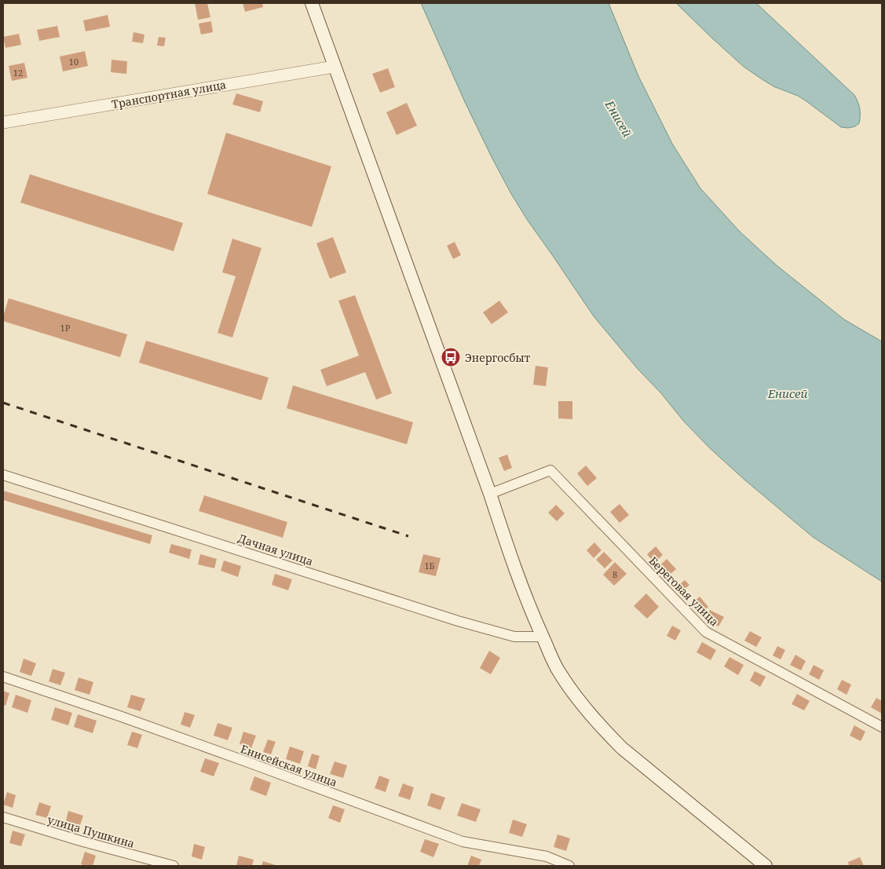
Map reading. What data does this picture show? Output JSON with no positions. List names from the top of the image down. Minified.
{"streets":{"street":["Транспортная улица","Дачная улица","Береговая улица","Енисейская улица","улица Пушкина"]},"water":["Енисей"],"places":{"bus stop":["Энергосбыт"]},"house_numbers":["10","12","1Р","1Б","8"]}
